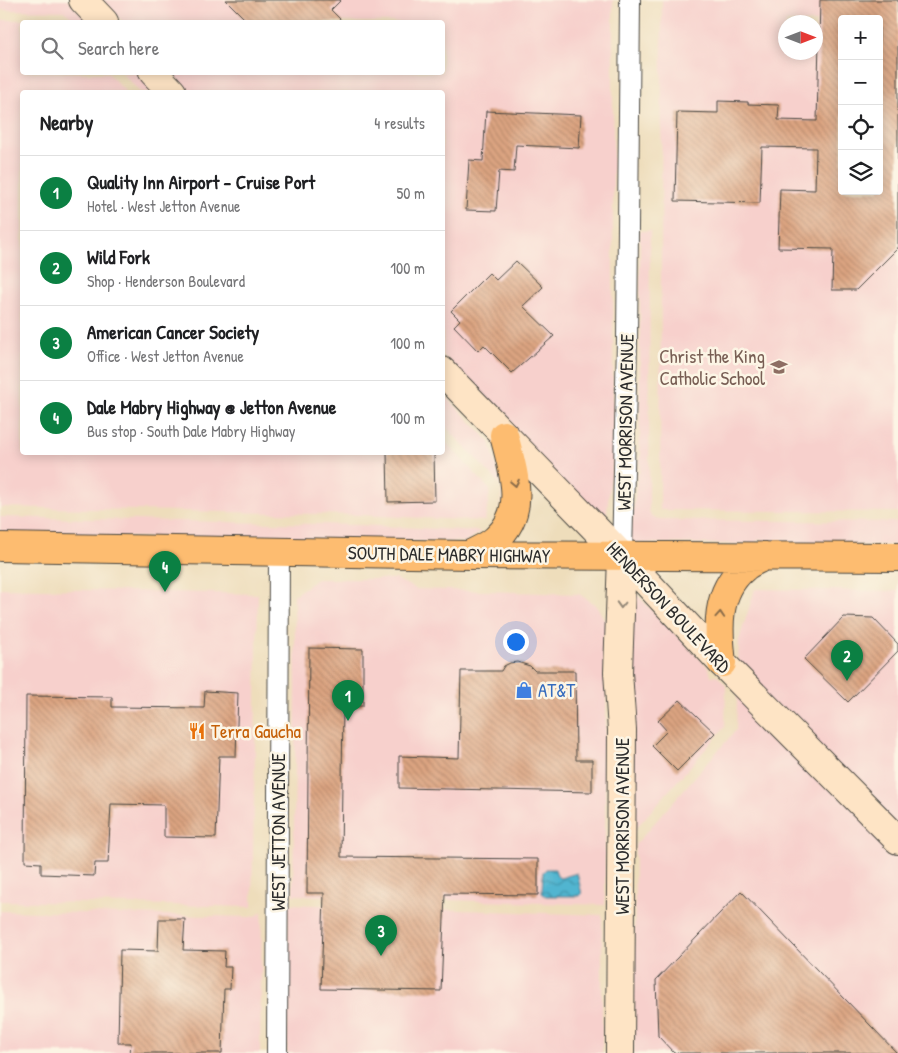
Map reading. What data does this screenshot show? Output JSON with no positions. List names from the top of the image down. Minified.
{"streets":{"main road":["WEST MORRISON AVENUE","SOUTH DALE MABRY HIGHWAY","HENDERSON BOULEVARD"],"street":["WEST JETTON AVENUE"]},"crossings":[["WEST MORRISON AVENUE","SOUTH DALE MABRY HIGHWAY"],["WEST MORRISON AVENUE","HENDERSON BOULEVARD"],["SOUTH DALE MABRY HIGHWAY","HENDERSON BOULEVARD"],["SOUTH DALE MABRY HIGHWAY","WEST JETTON AVENUE"]],"one_way":["WEST MORRISON AVENUE"],"places":{"school or university":["Christ the King Catholic School"],"shop":["AT&T"],"restaurant":["Terra Gaucha"]},"north":"right","page":{"map_buttons":["+","−"],"search":"Search here","heading":["Nearby","4 results"],"list":[{"mark":"1","name":"Quality Inn Airport - Cruise Port","note":"Hotel · West Jetton Avenue","value":"50 m"},{"mark":"2","name":"Wild Fork","note":"Shop · Henderson Boulevard","value":"100 m"},{"mark":"3","name":"American Cancer Society","note":"Office · West Jetton Avenue","value":"100 m"},{"mark":"4","name":"Dale Mabry Highway @ Jetton Avenue","note":"Bus stop · South Dale Mabry Highway","value":"100 m"}],"pins":["4","2","1","3"]}}
